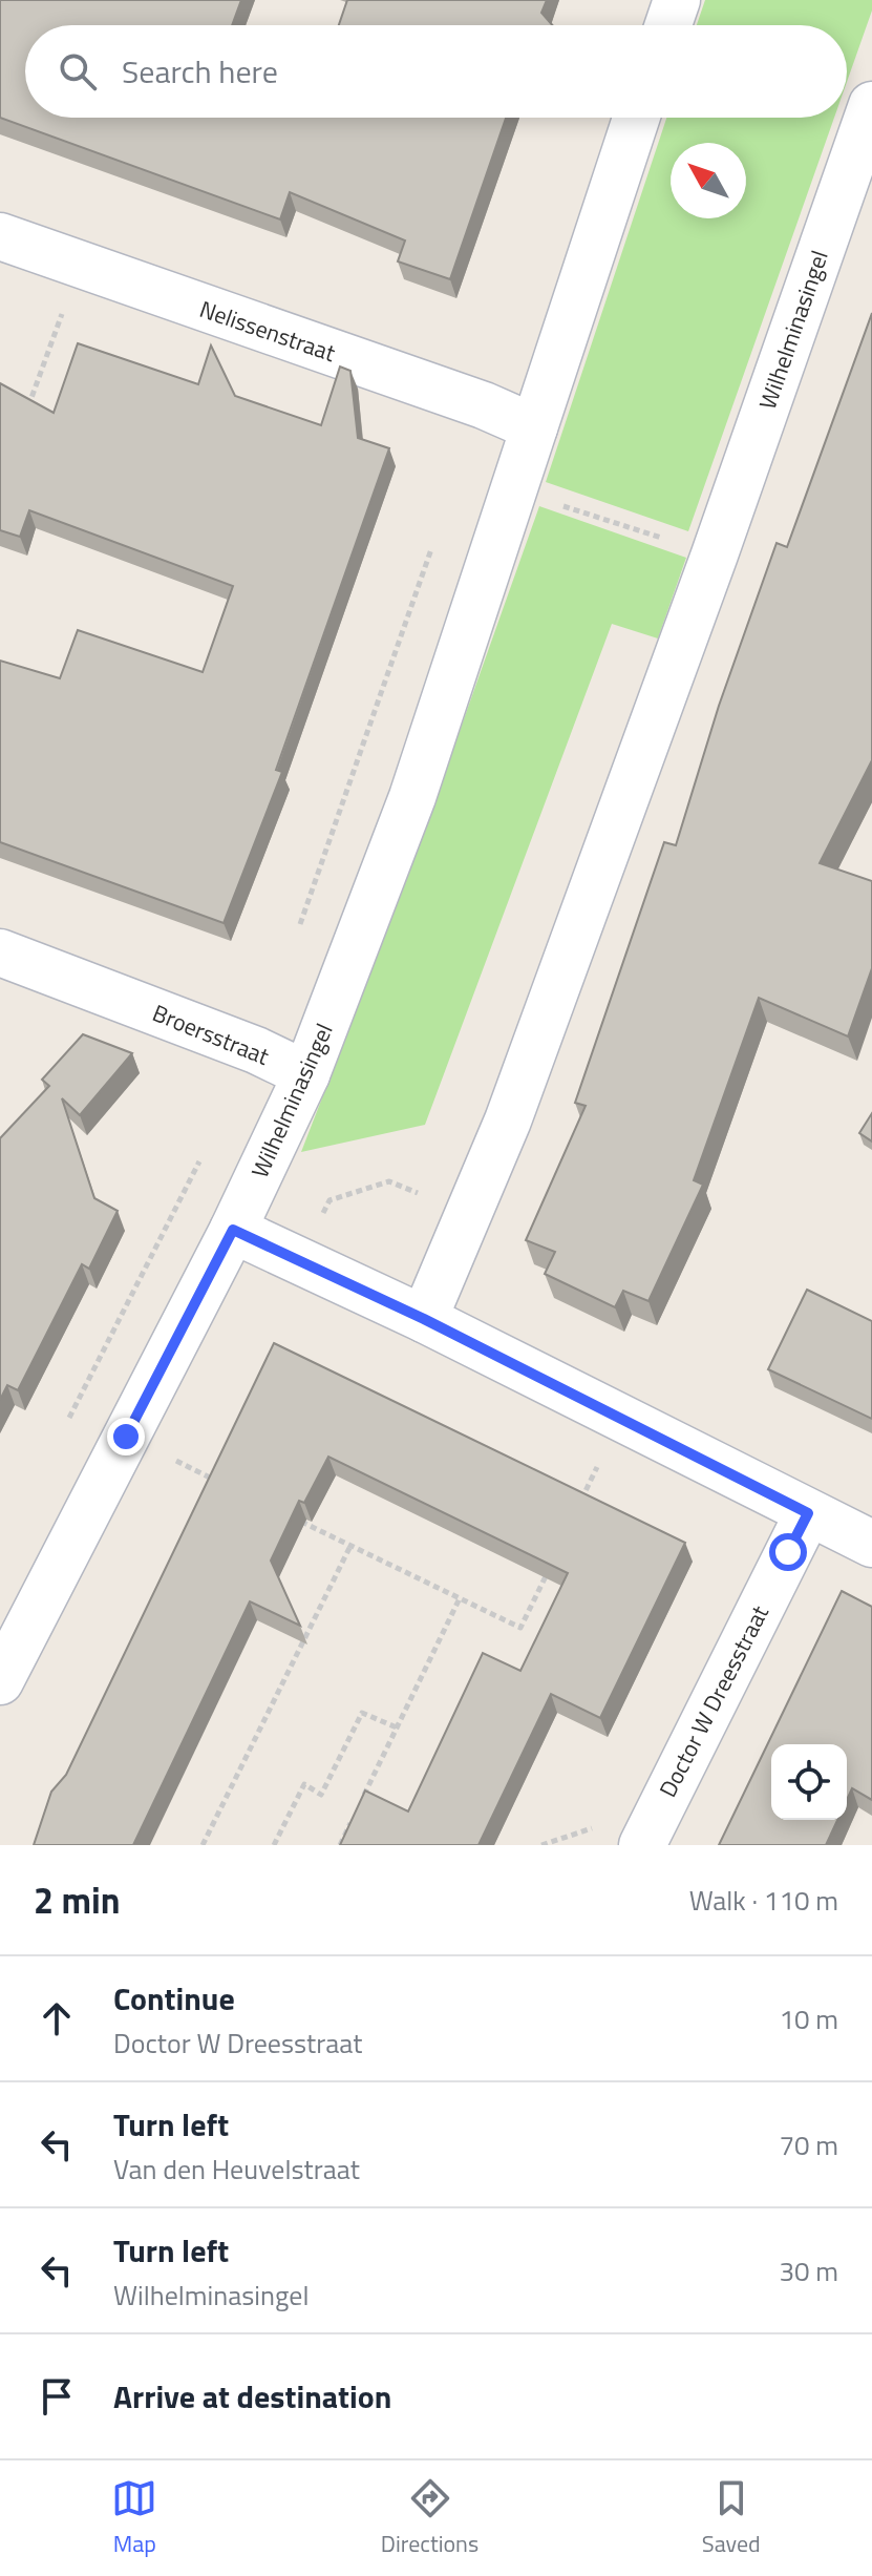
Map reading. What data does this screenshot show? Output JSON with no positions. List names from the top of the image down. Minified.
{"streets":{"street":["Wilhelminasingel","Nelissenstraat","Broersstraat","Doctor W Dreesstraat"]},"crossings":[["Wilhelminasingel","Nelissenstraat"],["Wilhelminasingel","Broersstraat"]],"north":"top left","page":{"search":"Search here","heading":["2 min","Walk · 110 m"],"list":[["Continue","Doctor W Dreesstraat","10 m"],["Turn left","Van den Heuvelstraat","70 m"],["Turn left","Wilhelminasingel","30 m"],"Arrive at destination"],"nav":["Map","Directions","Saved"]}}
